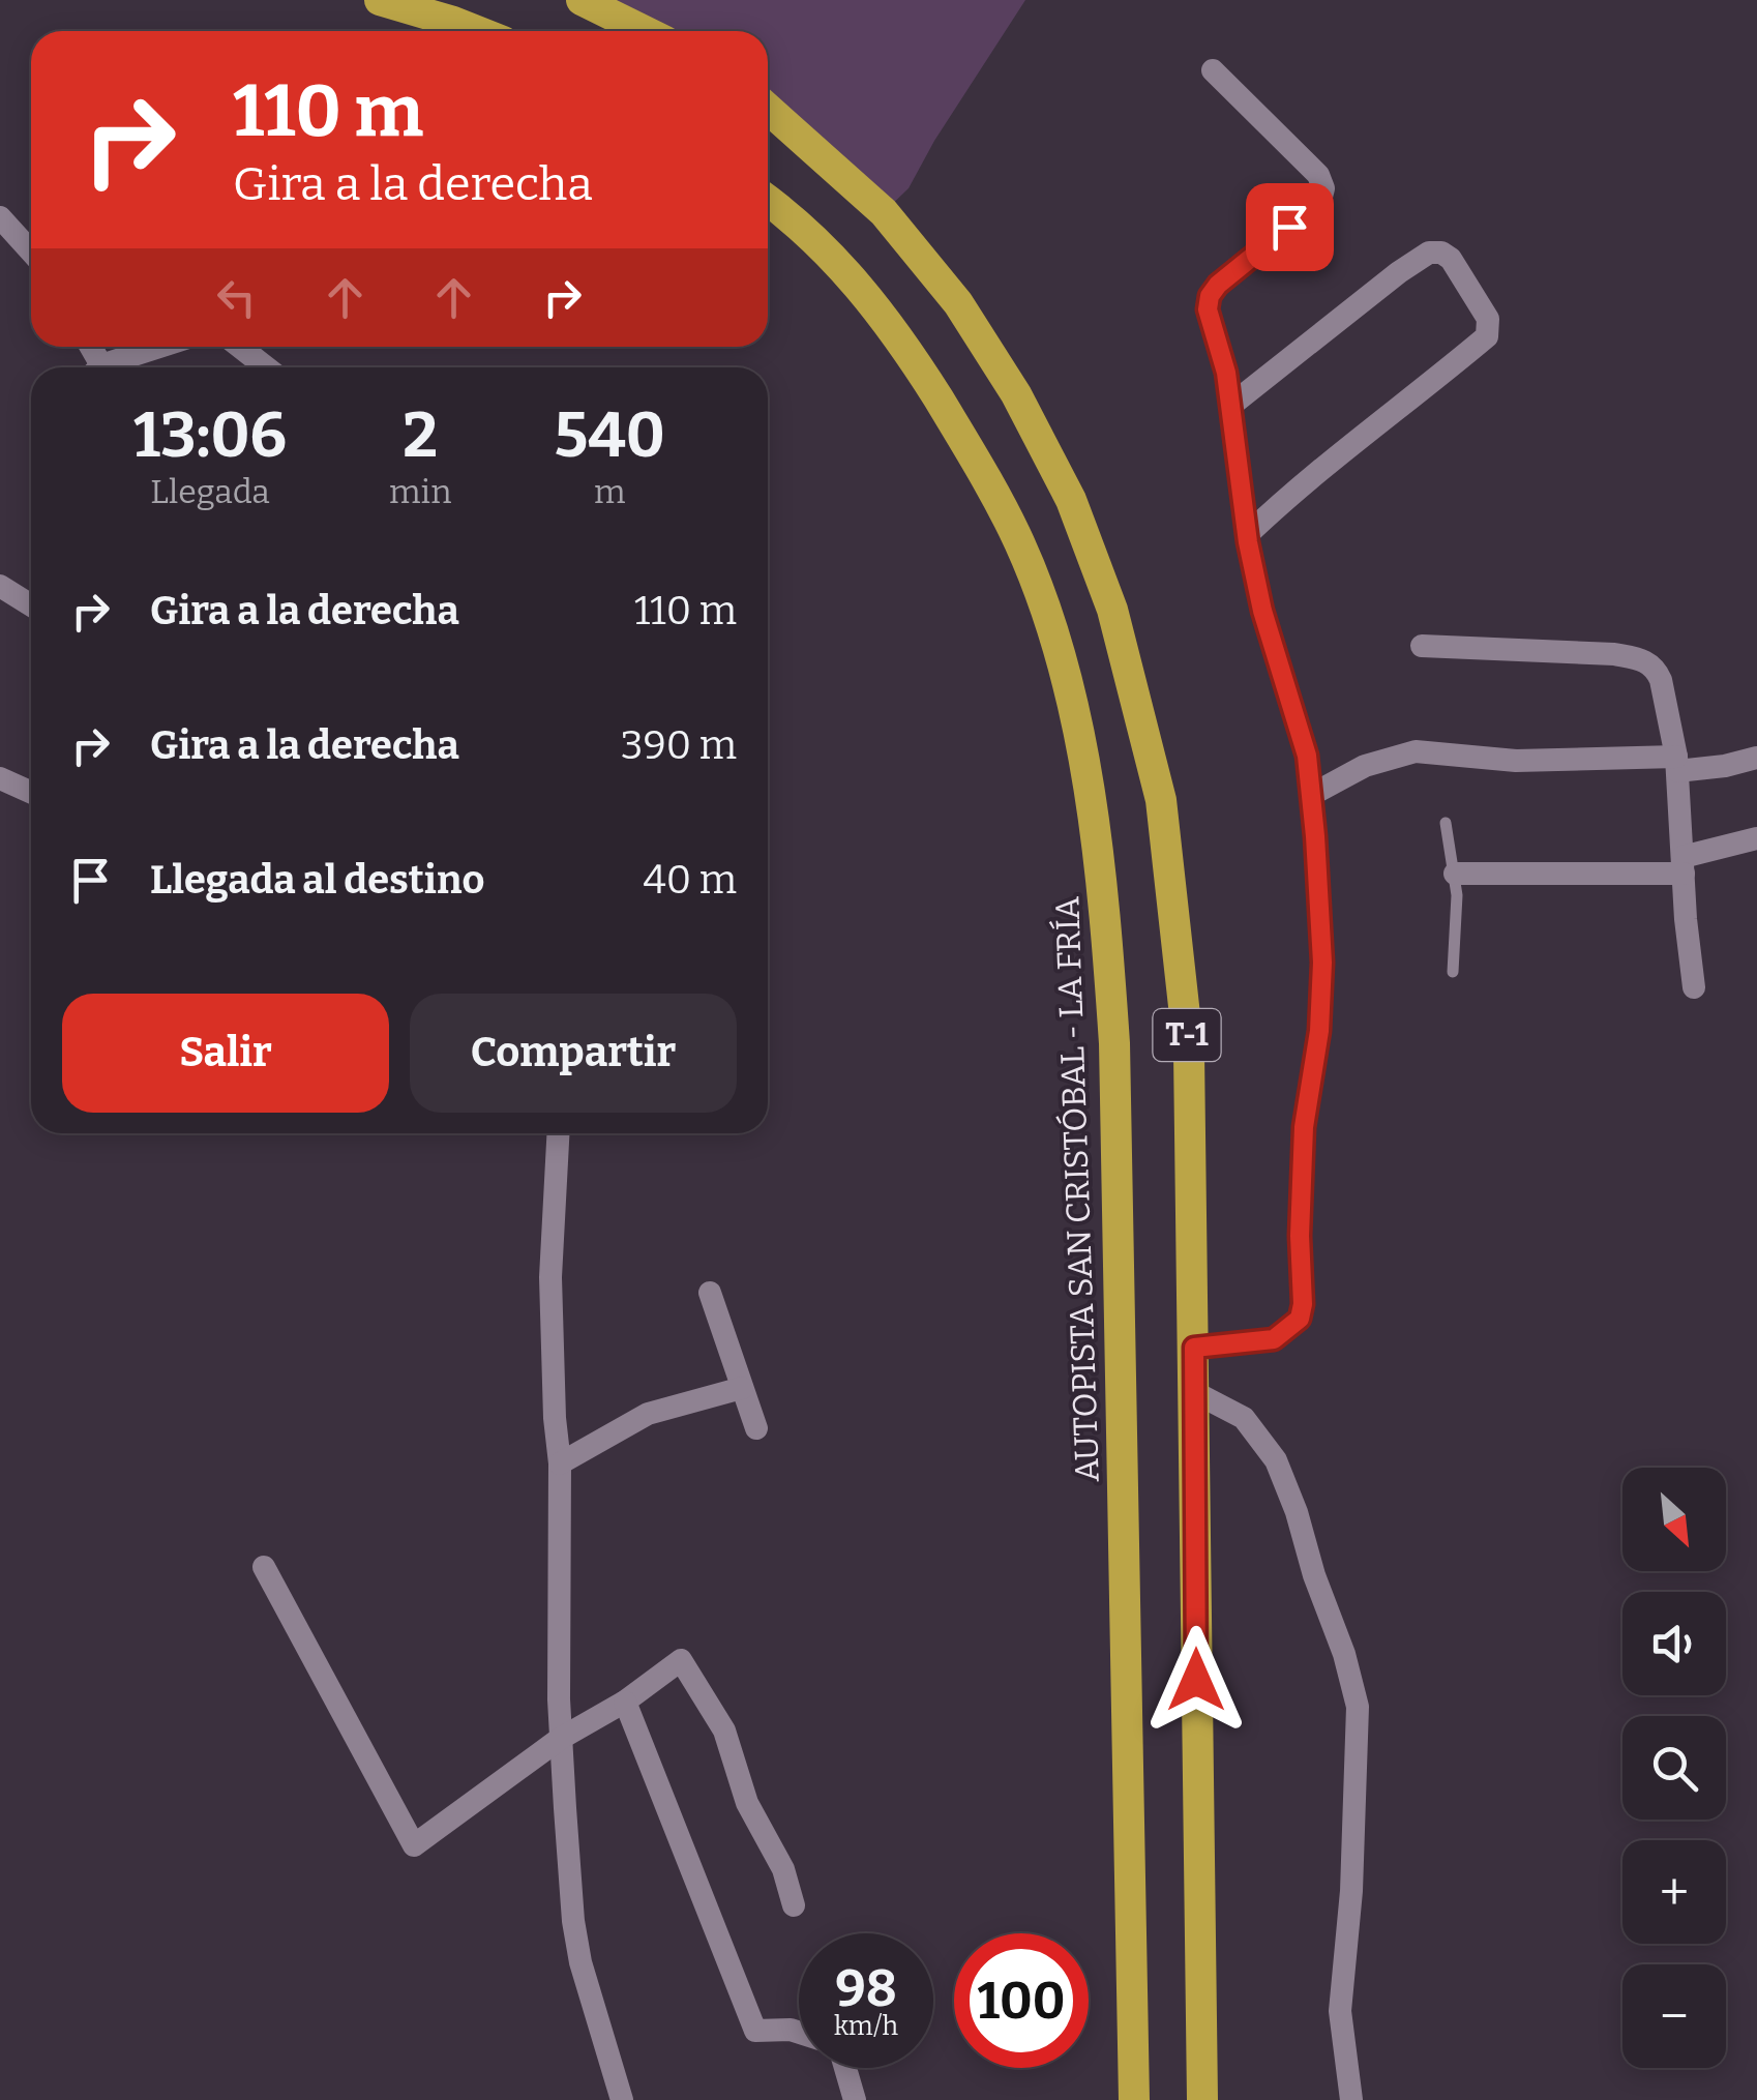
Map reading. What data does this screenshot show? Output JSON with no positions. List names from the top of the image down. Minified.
{"streets":{"highway":["T-1","AUTOPISTA SAN CRISTÓBAL - LA FRÍA"]},"north":"bottom right","page":{"turn":["110 m","Gira a la derecha"],"eta":["13:06","Llegada","2","min","540","m"],"list":[{"name":"Gira a la derecha","value":"110 m"},{"name":"Gira a la derecha","value":"390 m"},{"name":"Llegada al destino","value":"40 m"}],"buttons":["Salir","Compartir"],"map_buttons":["+","−"],"speed":"98 km/h","limit":"100"}}
